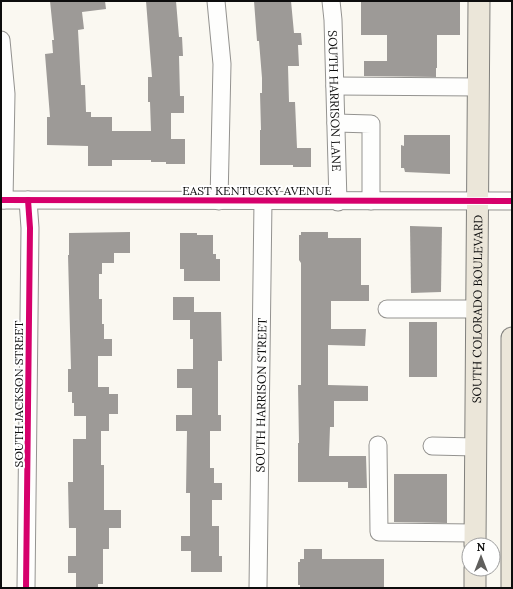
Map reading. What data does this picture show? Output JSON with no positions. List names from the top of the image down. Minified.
{"streets":{"main road":["SOUTH COLORADO BOULEVARD"],"street":["SOUTH HARRISON LANE","EAST KENTUCKY AVENUE","SOUTH JACKSON STREET","SOUTH HARRISON STREET"]},"crossings":[["SOUTH HARRISON LANE","EAST KENTUCKY AVENUE"],["EAST KENTUCKY AVENUE","SOUTH COLORADO BOULEVARD"],["EAST KENTUCKY AVENUE","SOUTH JACKSON STREET"],["EAST KENTUCKY AVENUE","SOUTH HARRISON STREET"]],"north":"top"}
